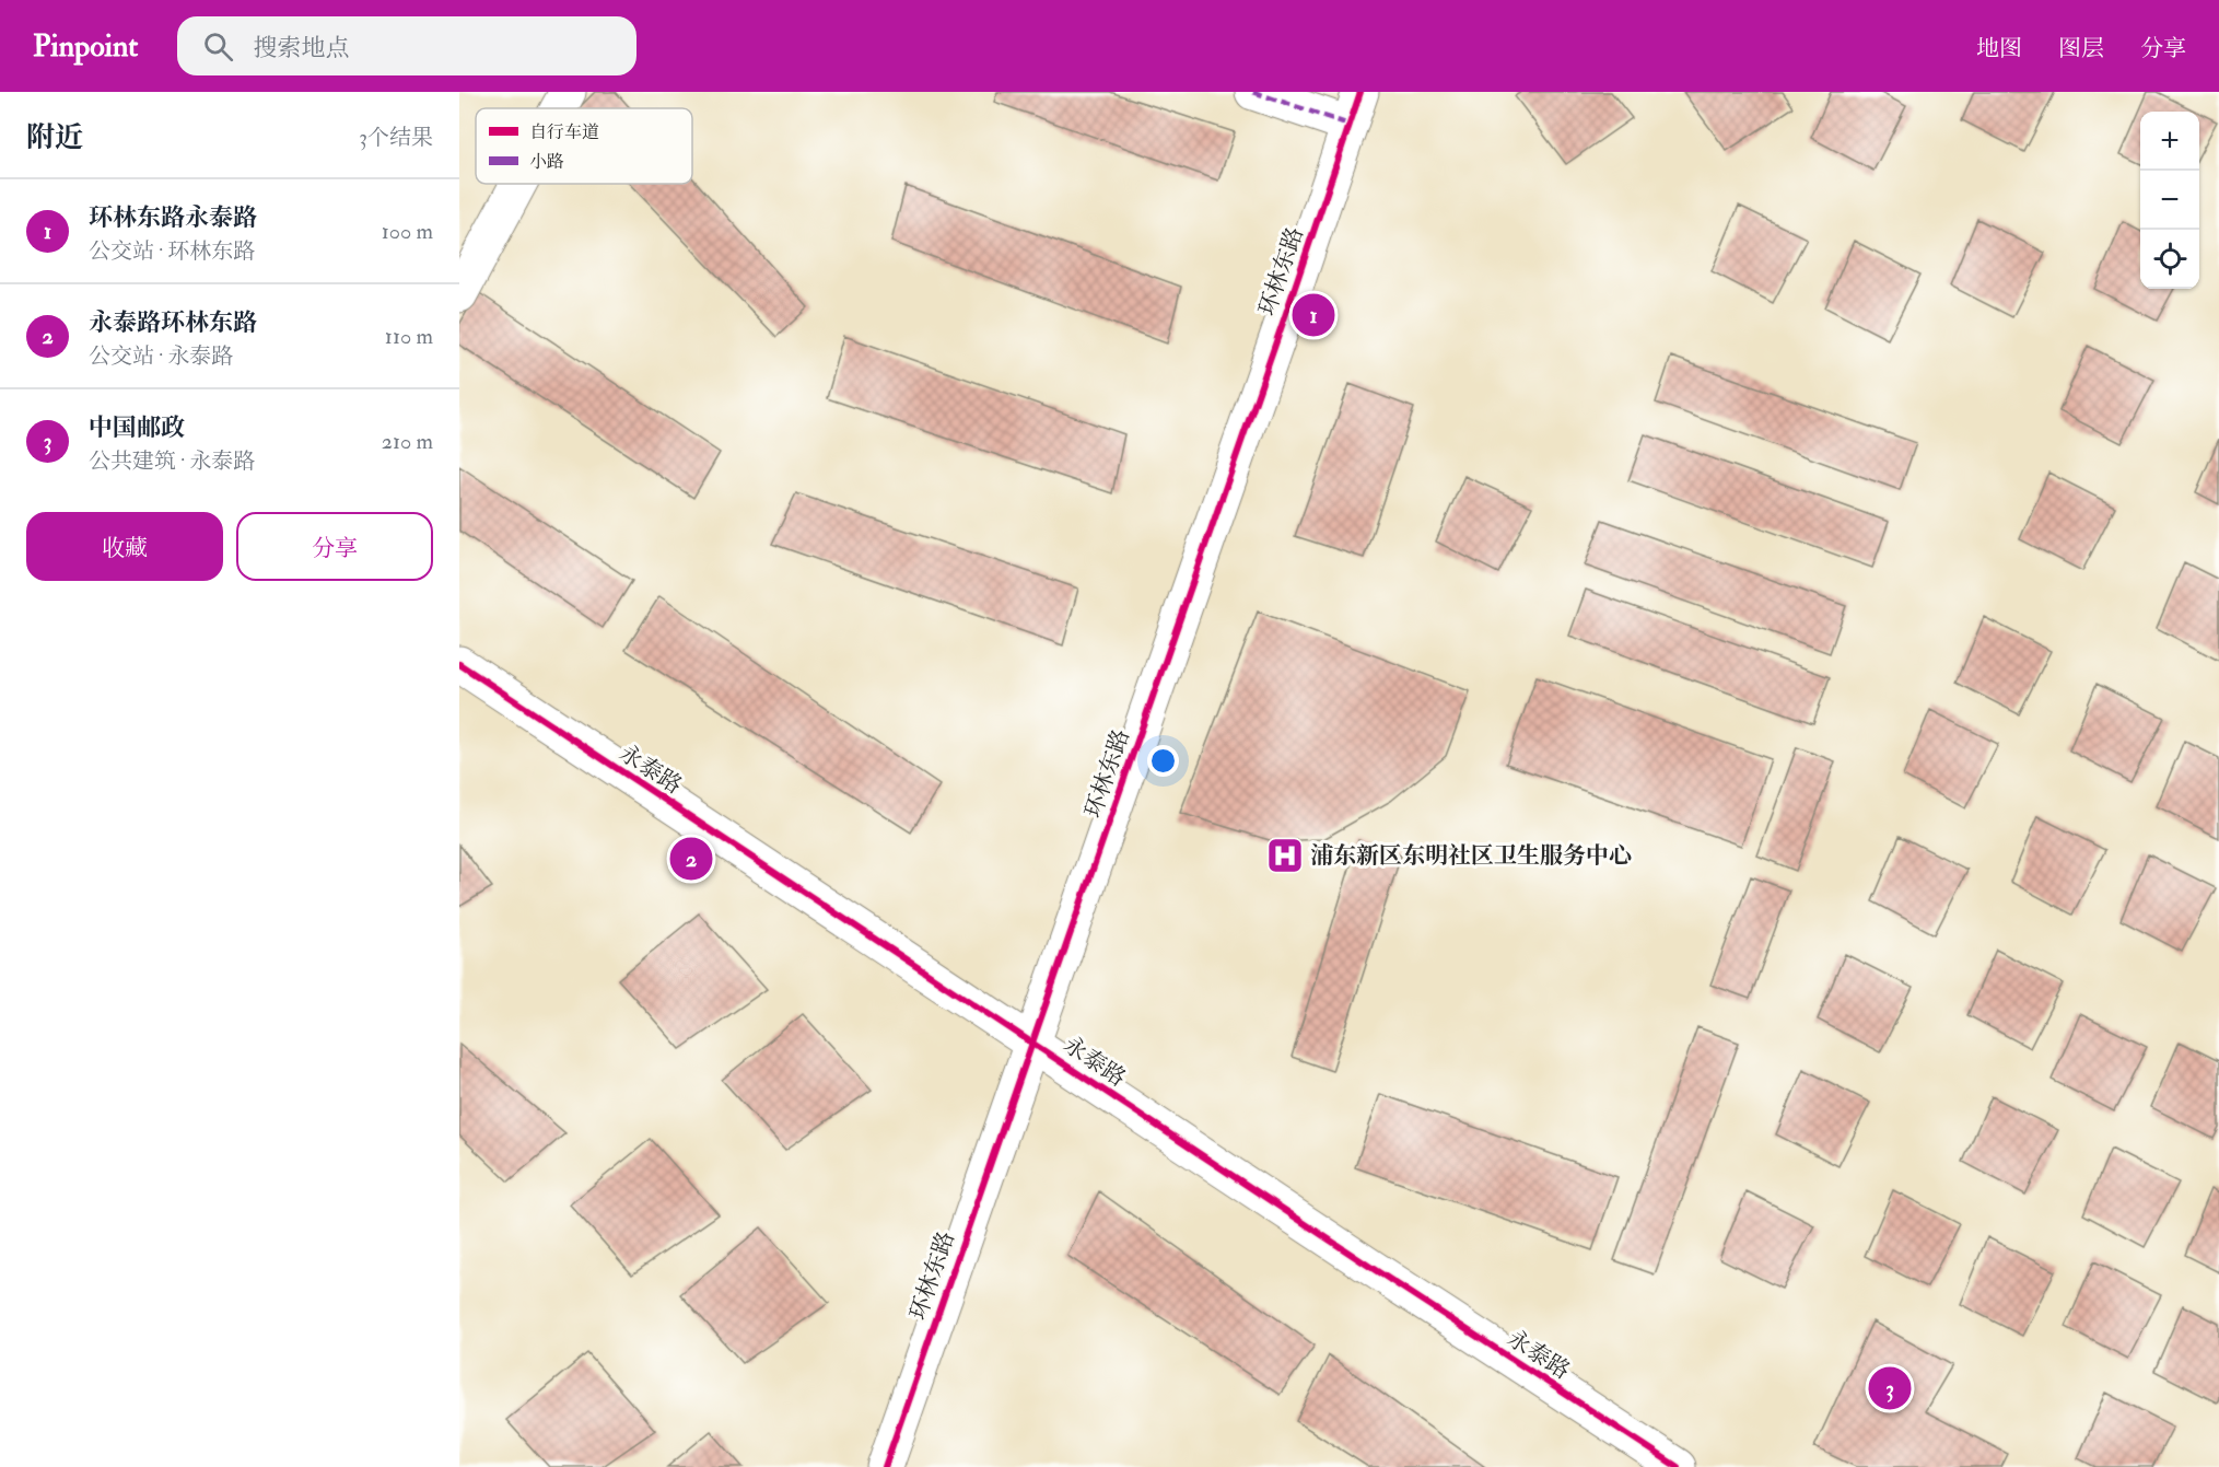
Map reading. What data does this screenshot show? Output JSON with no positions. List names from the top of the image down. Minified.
{"streets":{"street":["环林东路","永泰路"]},"crossings":[["环林东路","永泰路"]],"places":{"hospital":["浦东新区东明社区卫生服务中心"]},"legend":["自行车道","小路"],"page":{"header":"Pinpoint","search":"搜索地点","nav":["地图","图层","分享"],"heading":["附近","3个结果"],"map_buttons":["+","−"],"list":[{"mark":"1","name":"环林东路永泰路","note":"公交站 · 环林东路","value":"100 m"},{"mark":"2","name":"永泰路环林东路","note":"公交站 · 永泰路","value":"110 m"},{"mark":"3","name":"中国邮政","note":"公共建筑 · 永泰路","value":"210 m"}],"pins":["1","2","3"],"buttons":["收藏","分享"]}}
